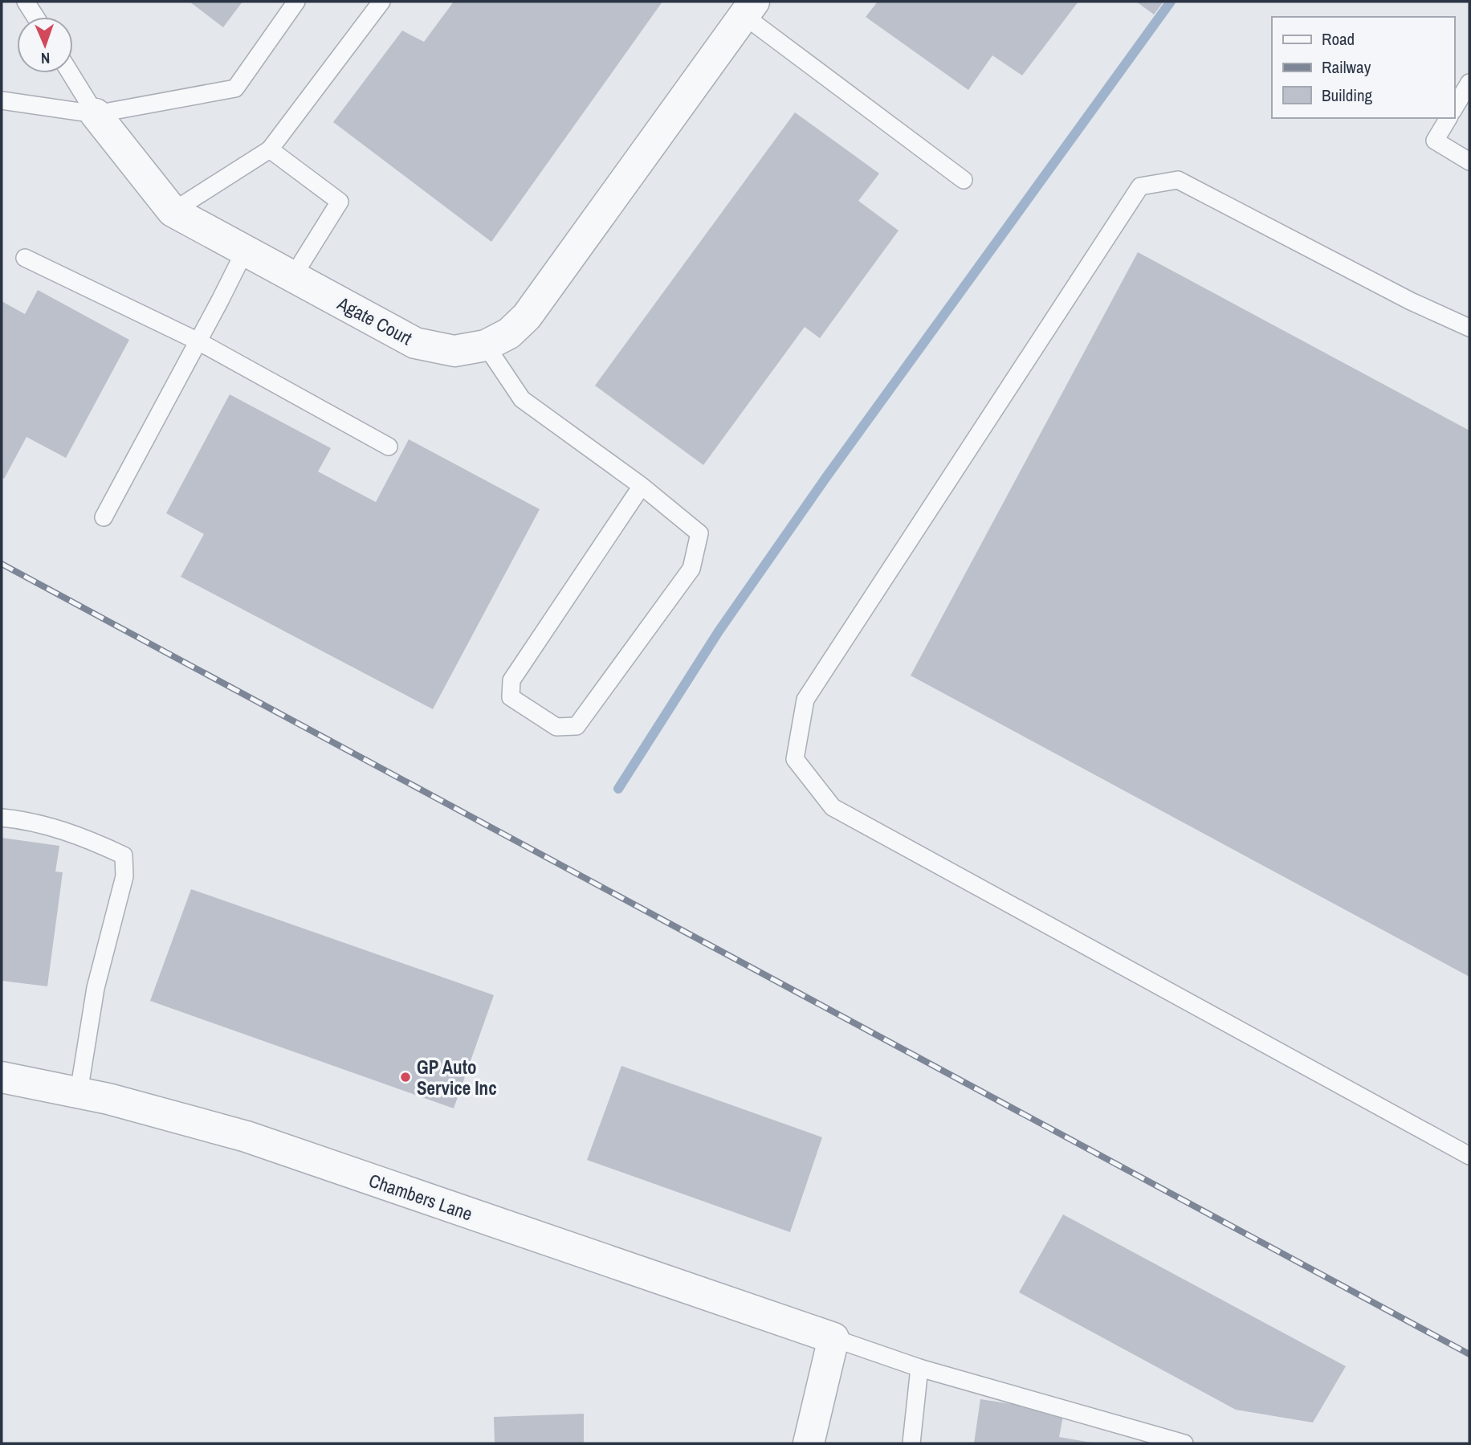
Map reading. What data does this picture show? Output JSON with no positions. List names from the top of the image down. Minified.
{"streets":{"street":["Agate Court","Chambers Lane"]},"places":["GP Auto Service Inc"],"legend":["Road","Railway","Building"],"north":"bottom"}
